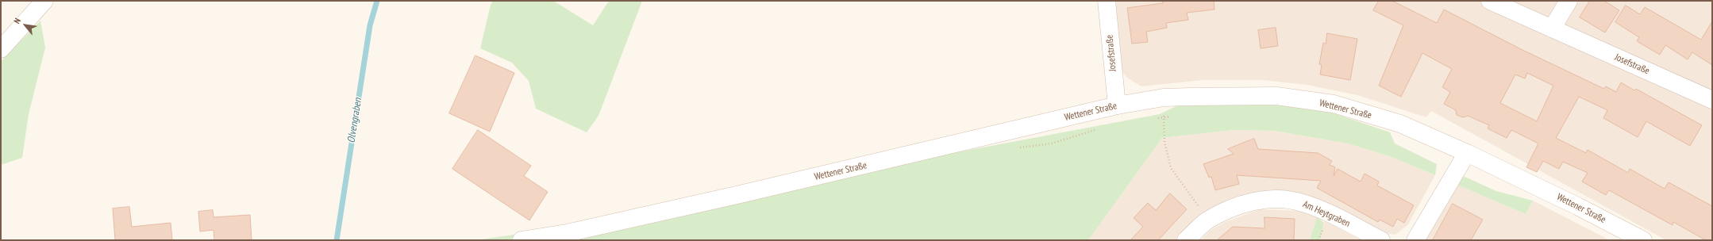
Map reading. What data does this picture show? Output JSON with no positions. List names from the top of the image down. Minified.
{"streets":{"street":["Josefstraße","Wettener Straße","Am Heytgraben"]},"crossings":[["Josefstraße","Wettener Straße"]],"water":["Olvengraben"],"north":"top left"}
